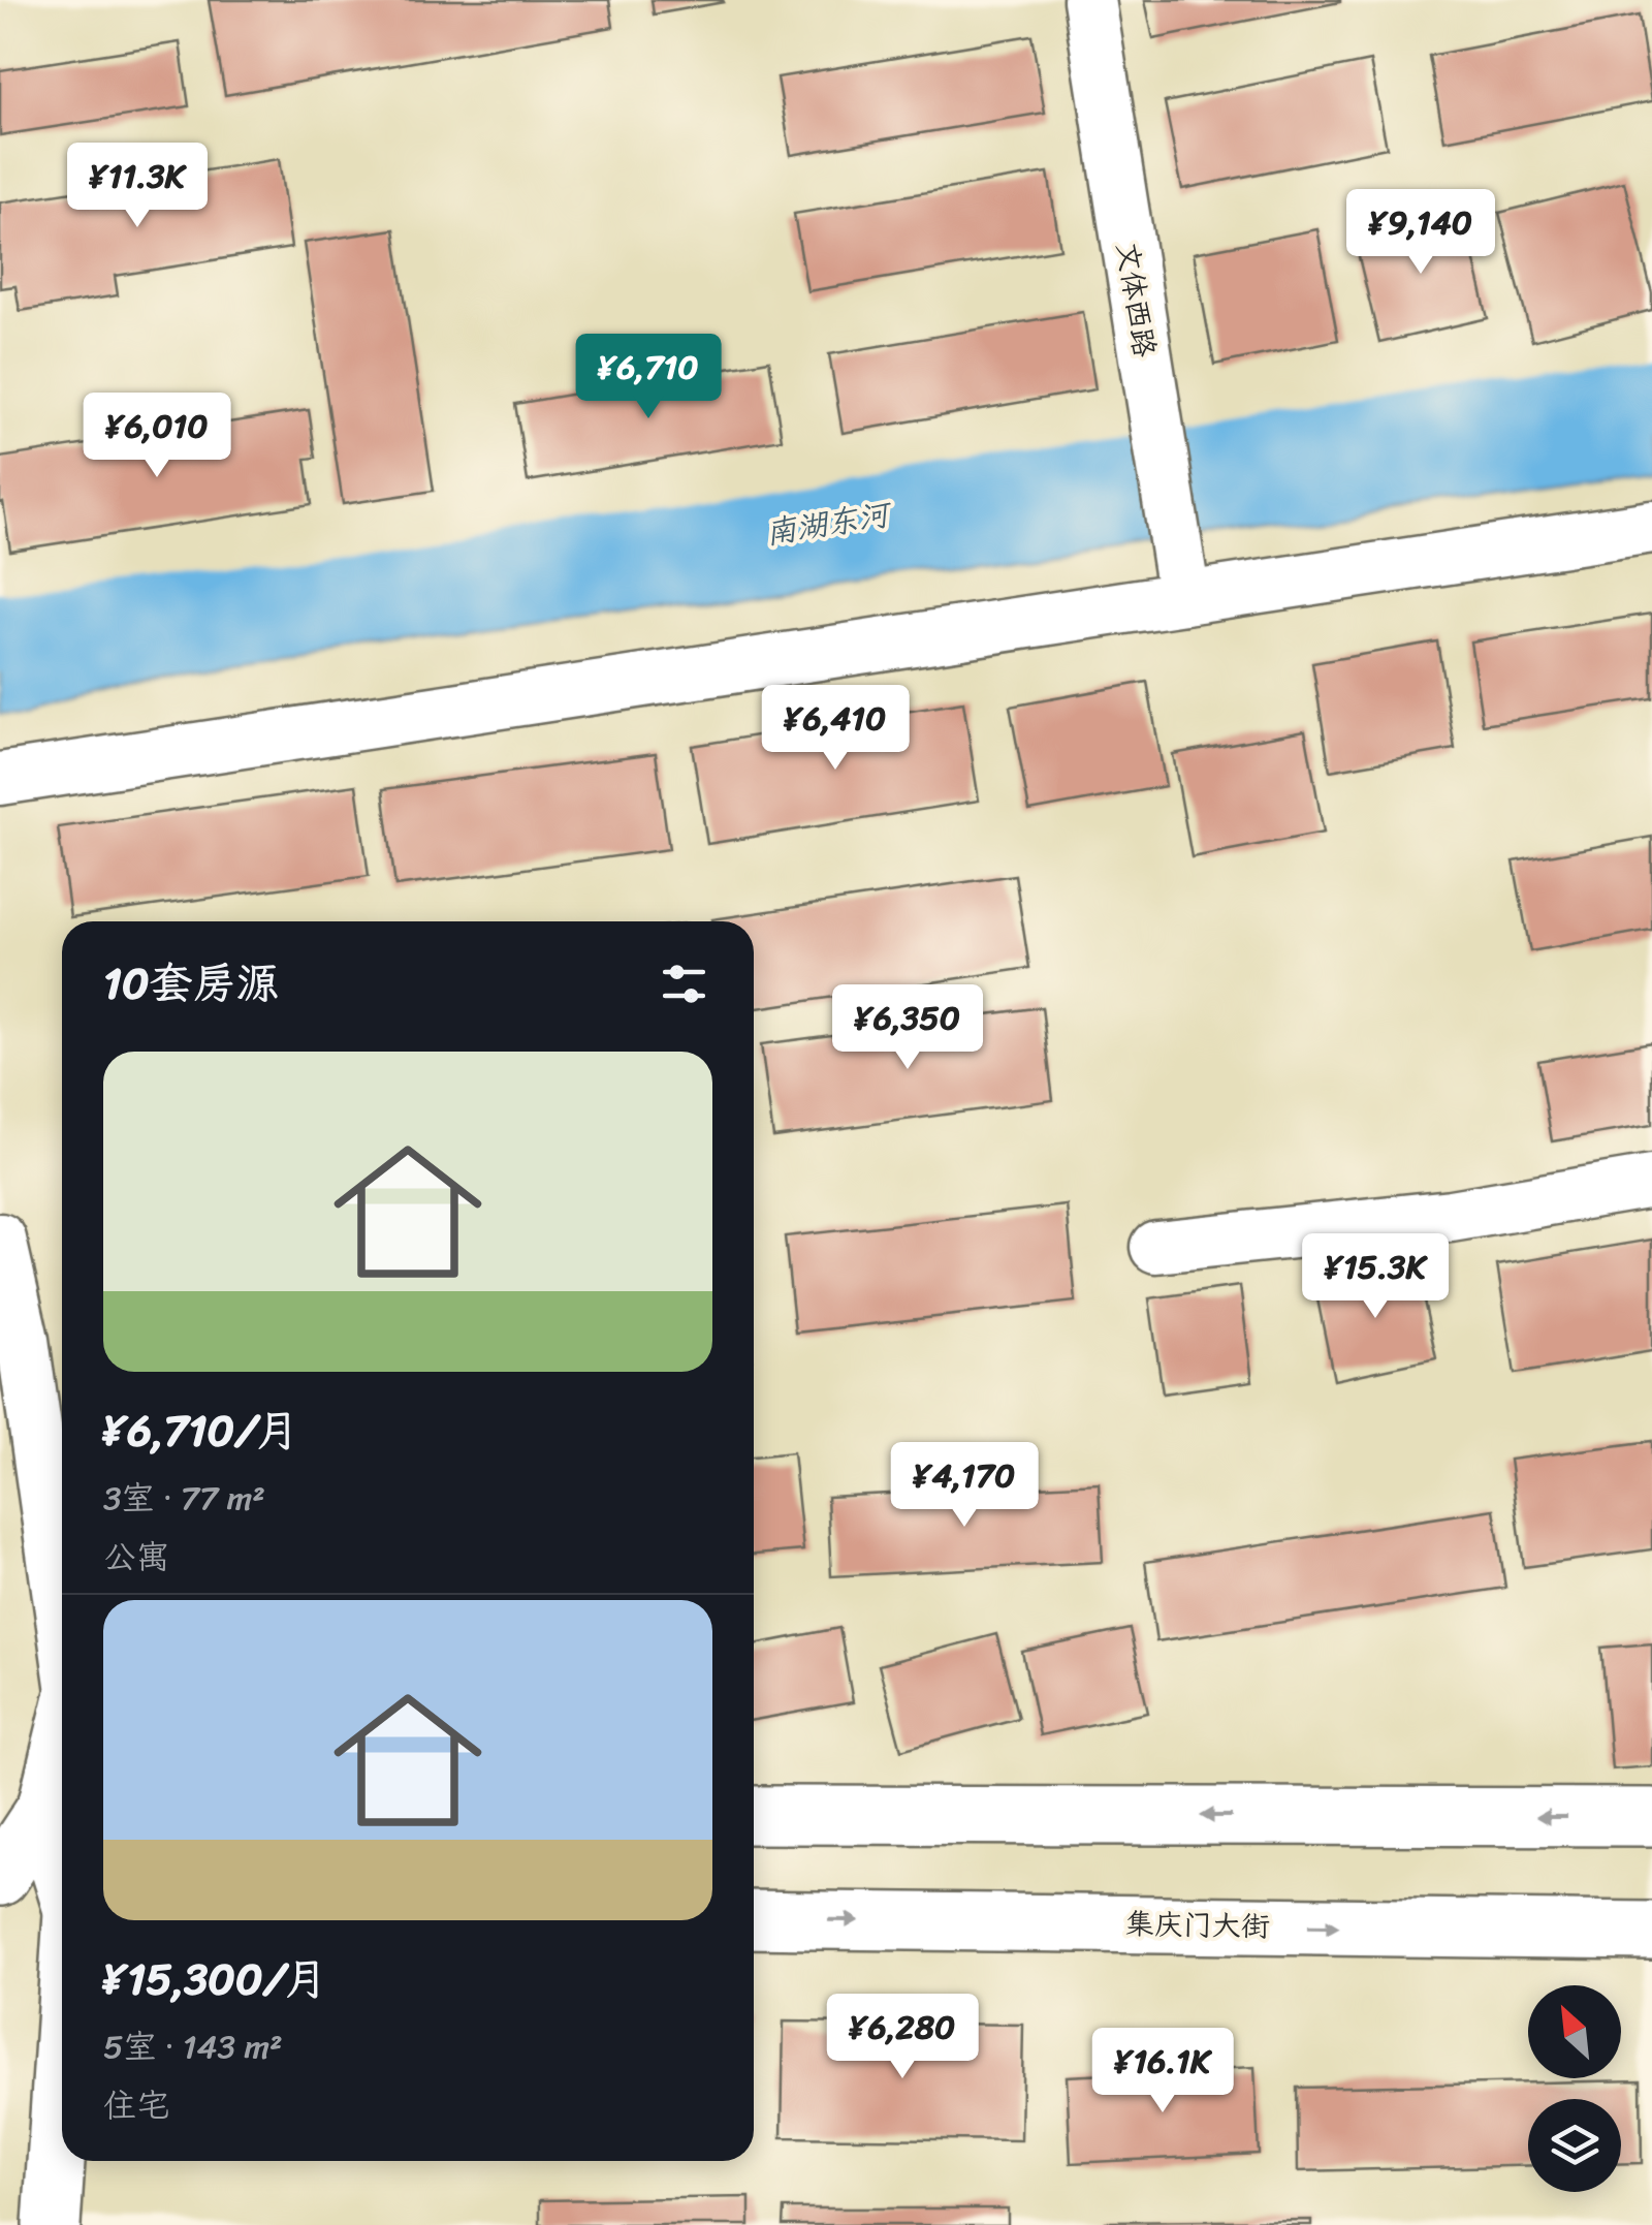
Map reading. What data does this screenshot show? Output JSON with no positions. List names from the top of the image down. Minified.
{"streets":{"main road":["集庆门大街"],"street":["文体西路"]},"water":["南湖东河"],"north":"top left","page":{"price":["¥11.3K","¥9,140","¥6,710","¥6,010","¥6,410","¥6,350","¥15.3K","¥4,170","¥6,280","¥16.1K"],"heading":"10套房源","list":[{"name":"¥6,710/月","note":"3室 · 77 m² · 公寓"},{"name":"¥15,300/月","note":"5室 · 143 m² · 住宅"}]}}
